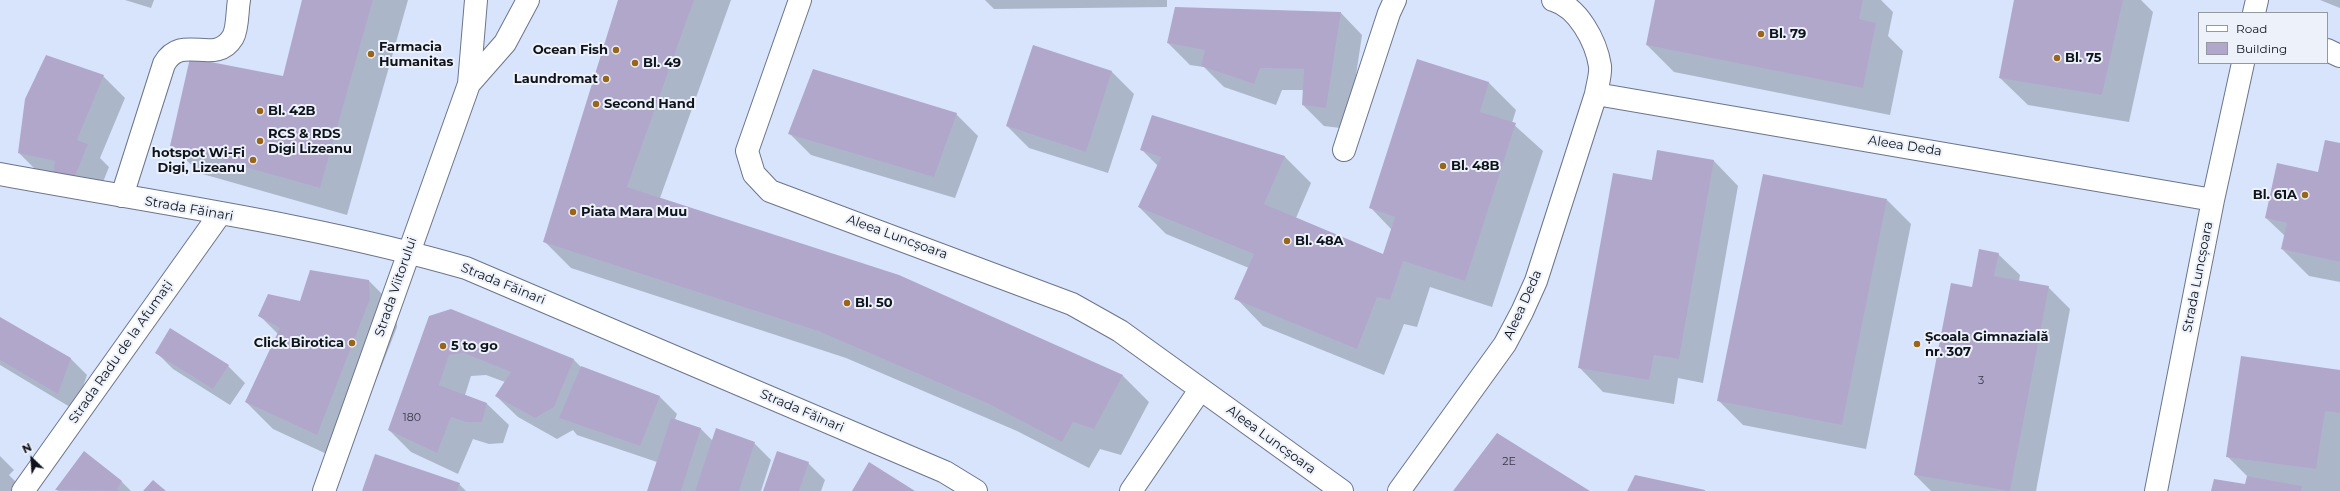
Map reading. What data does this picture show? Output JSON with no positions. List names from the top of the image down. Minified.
{"streets":{"street":["Aleea Deda","Strada Făinari","Aleea Luncșoara","Strada Luncșoara","Strada Viitorului","Strada Radu de la Afumați"]},"crossings":[["Aleea Deda","Strada Luncșoara"],["Strada Făinari","Strada Viitorului"],["Strada Făinari","Strada Radu de la Afumați"]],"places":["Bl. 79","Ocean Fish","Farmacia Humanitas","Bl. 75","Bl. 49","Laundromat","Second Hand","Bl. 42B","RCS & RDS Digi Lizeanu","hotspot Wi-Fi Digi, Lizeanu","Bl. 48B","Bl. 61A","Piata Mara Muu","Bl. 48A","Bl. 50","Click Birotica","Școala Gimnazială nr. 307","5 to go"],"house_numbers":["3","180","2E"],"legend":["Road","Building"],"north":"top left"}
